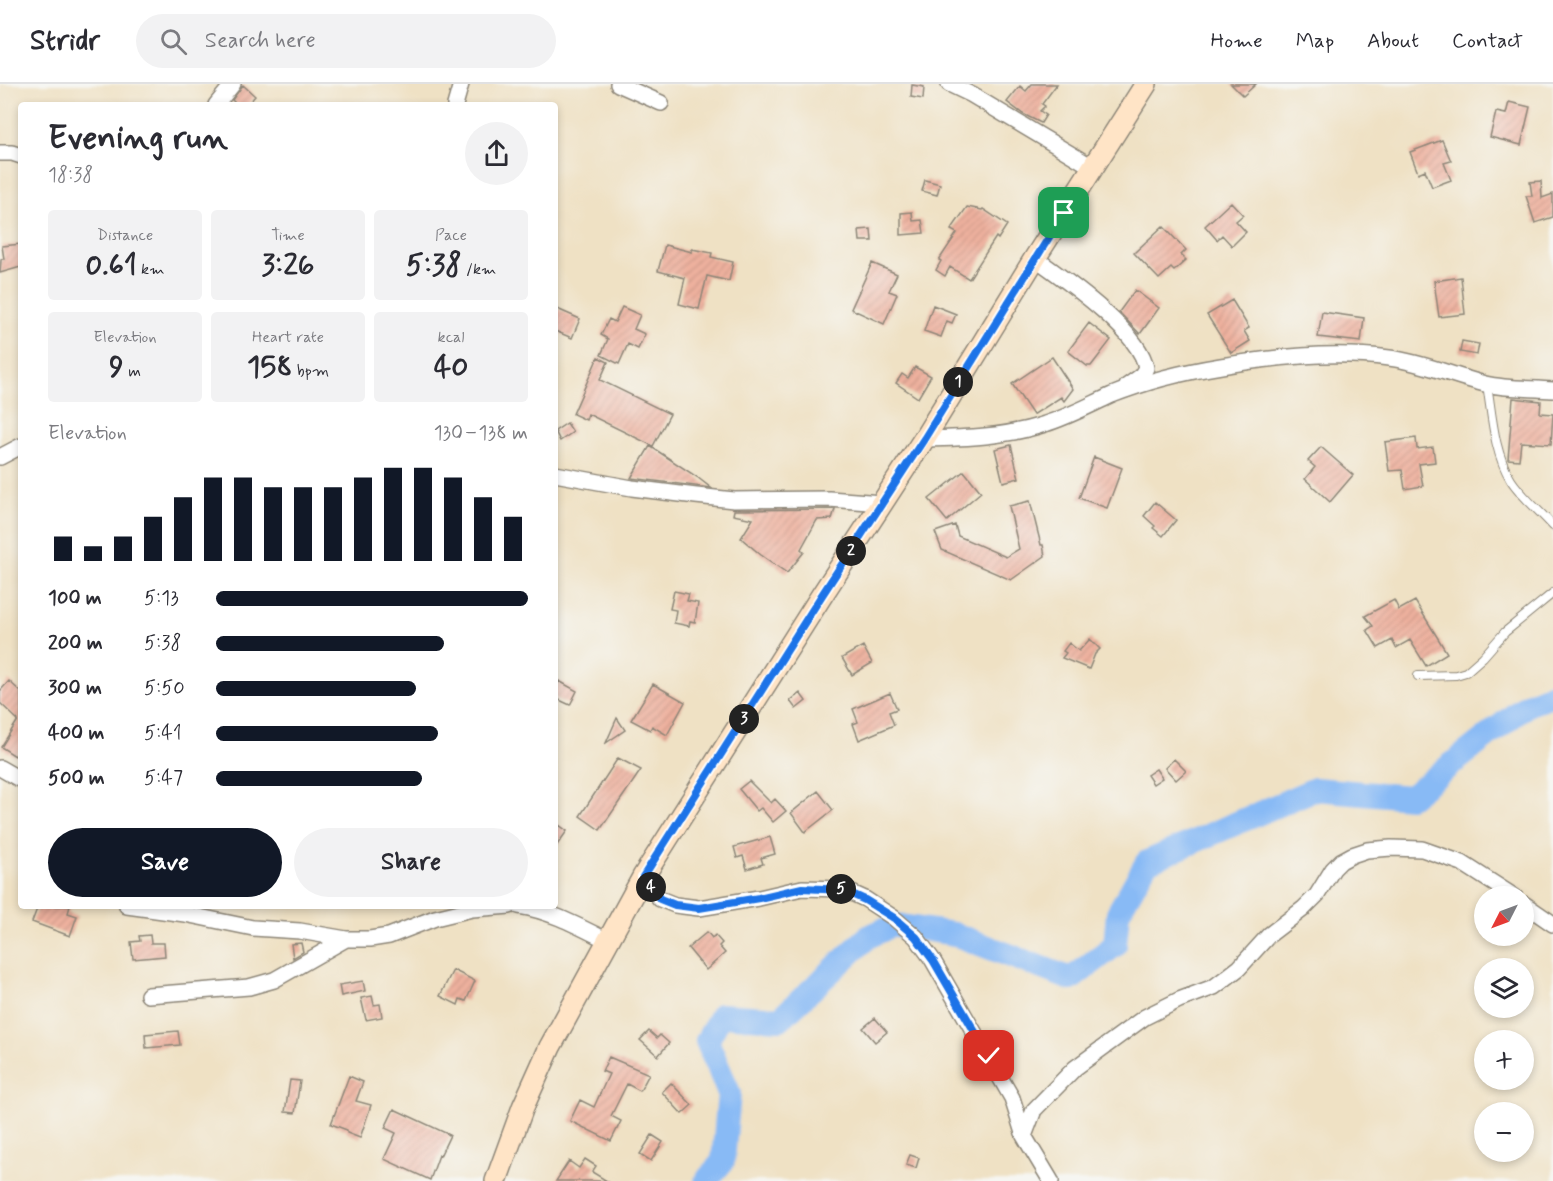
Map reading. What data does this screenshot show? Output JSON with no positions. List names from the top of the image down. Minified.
{"north":"bottom left","page":{"header":"Stridr","search":"Search here","nav":["Home","Map","About","Contact"],"heading":["Evening run","18:38"],"stats":[["Distance","0.61 km"],["Time","3:26"],["Pace","5:38 /km"],["Elevation","9 m"],["Heart rate","158 bpm"],["kcal","40"]],"pins":["1","2","3","4","5"],"chart":["Elevation","130–138 m"],"list":[{"name":"100 m","note":"5:13"},{"name":"200 m","note":"5:38"},{"name":"300 m","note":"5:50"},{"name":"400 m","note":"5:41"},{"name":"500 m","note":"5:47"}],"buttons":["Save","Share"],"map_buttons":["+","−"]}}
